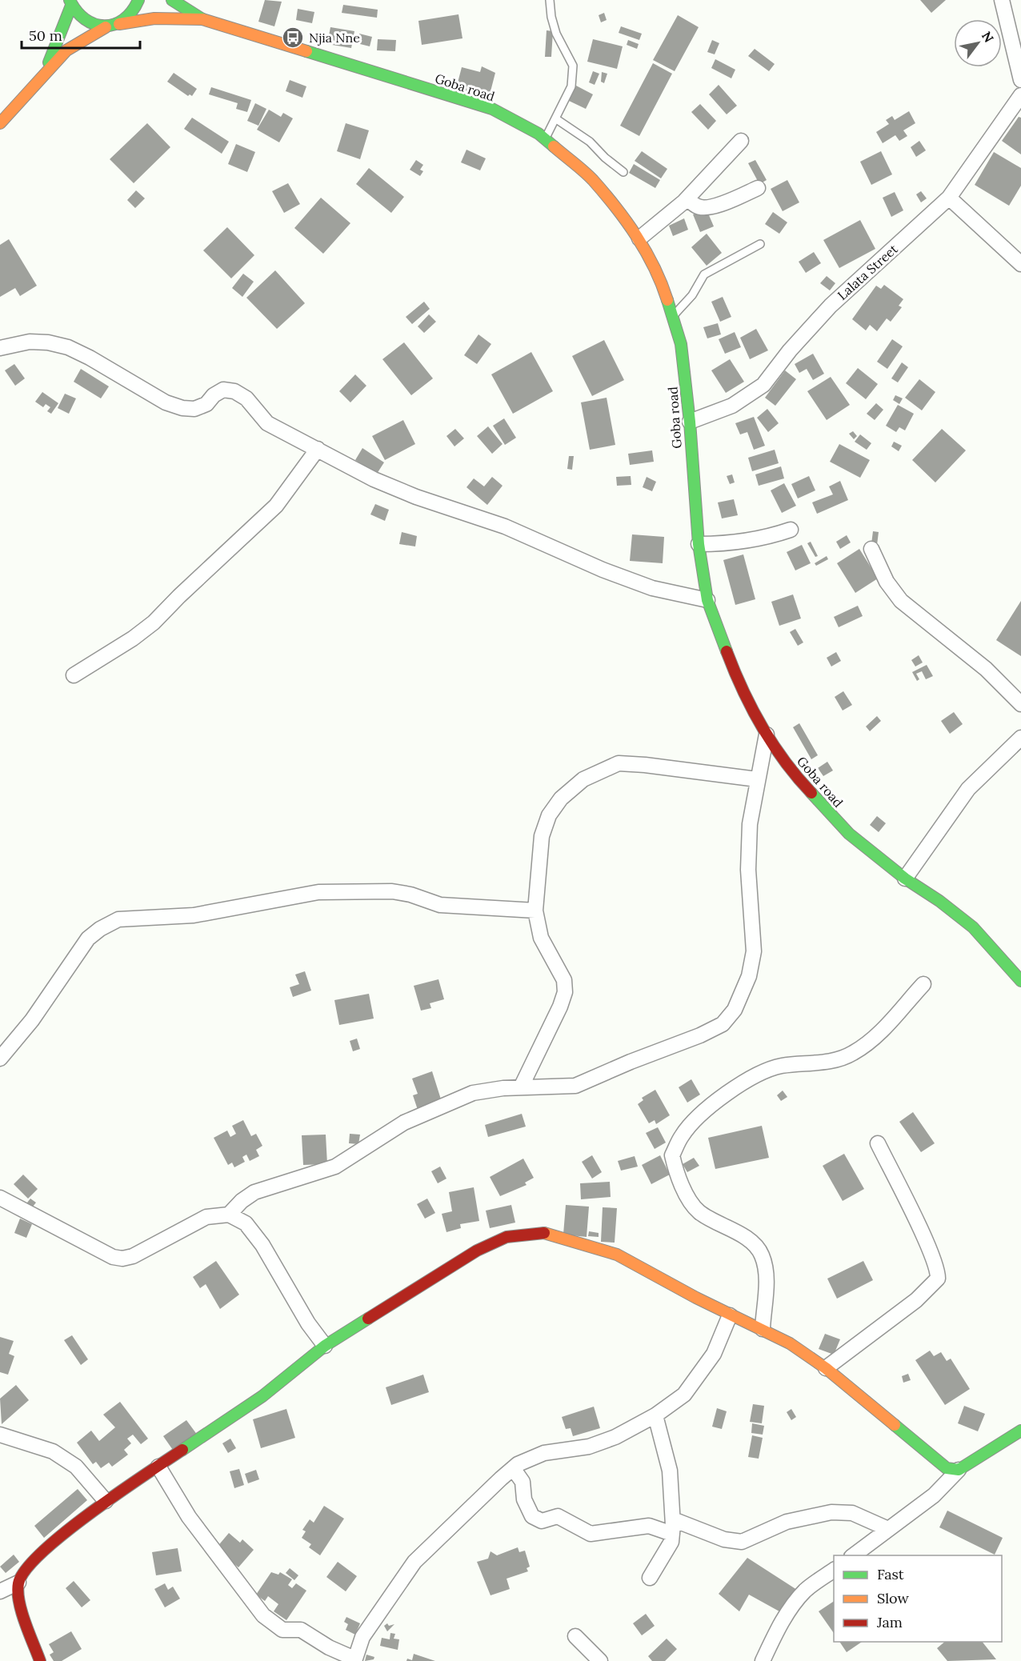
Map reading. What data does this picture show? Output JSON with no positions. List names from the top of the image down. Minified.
{"streets":{"street":["Goba road","Lalata Street"]},"crossings":[["Goba road","Lalata Street"]],"places":{"bus stop":["Njia Nne"]},"legend":["Fast","Slow","Jam"],"scale_bar":"50 m","north":"top right"}
